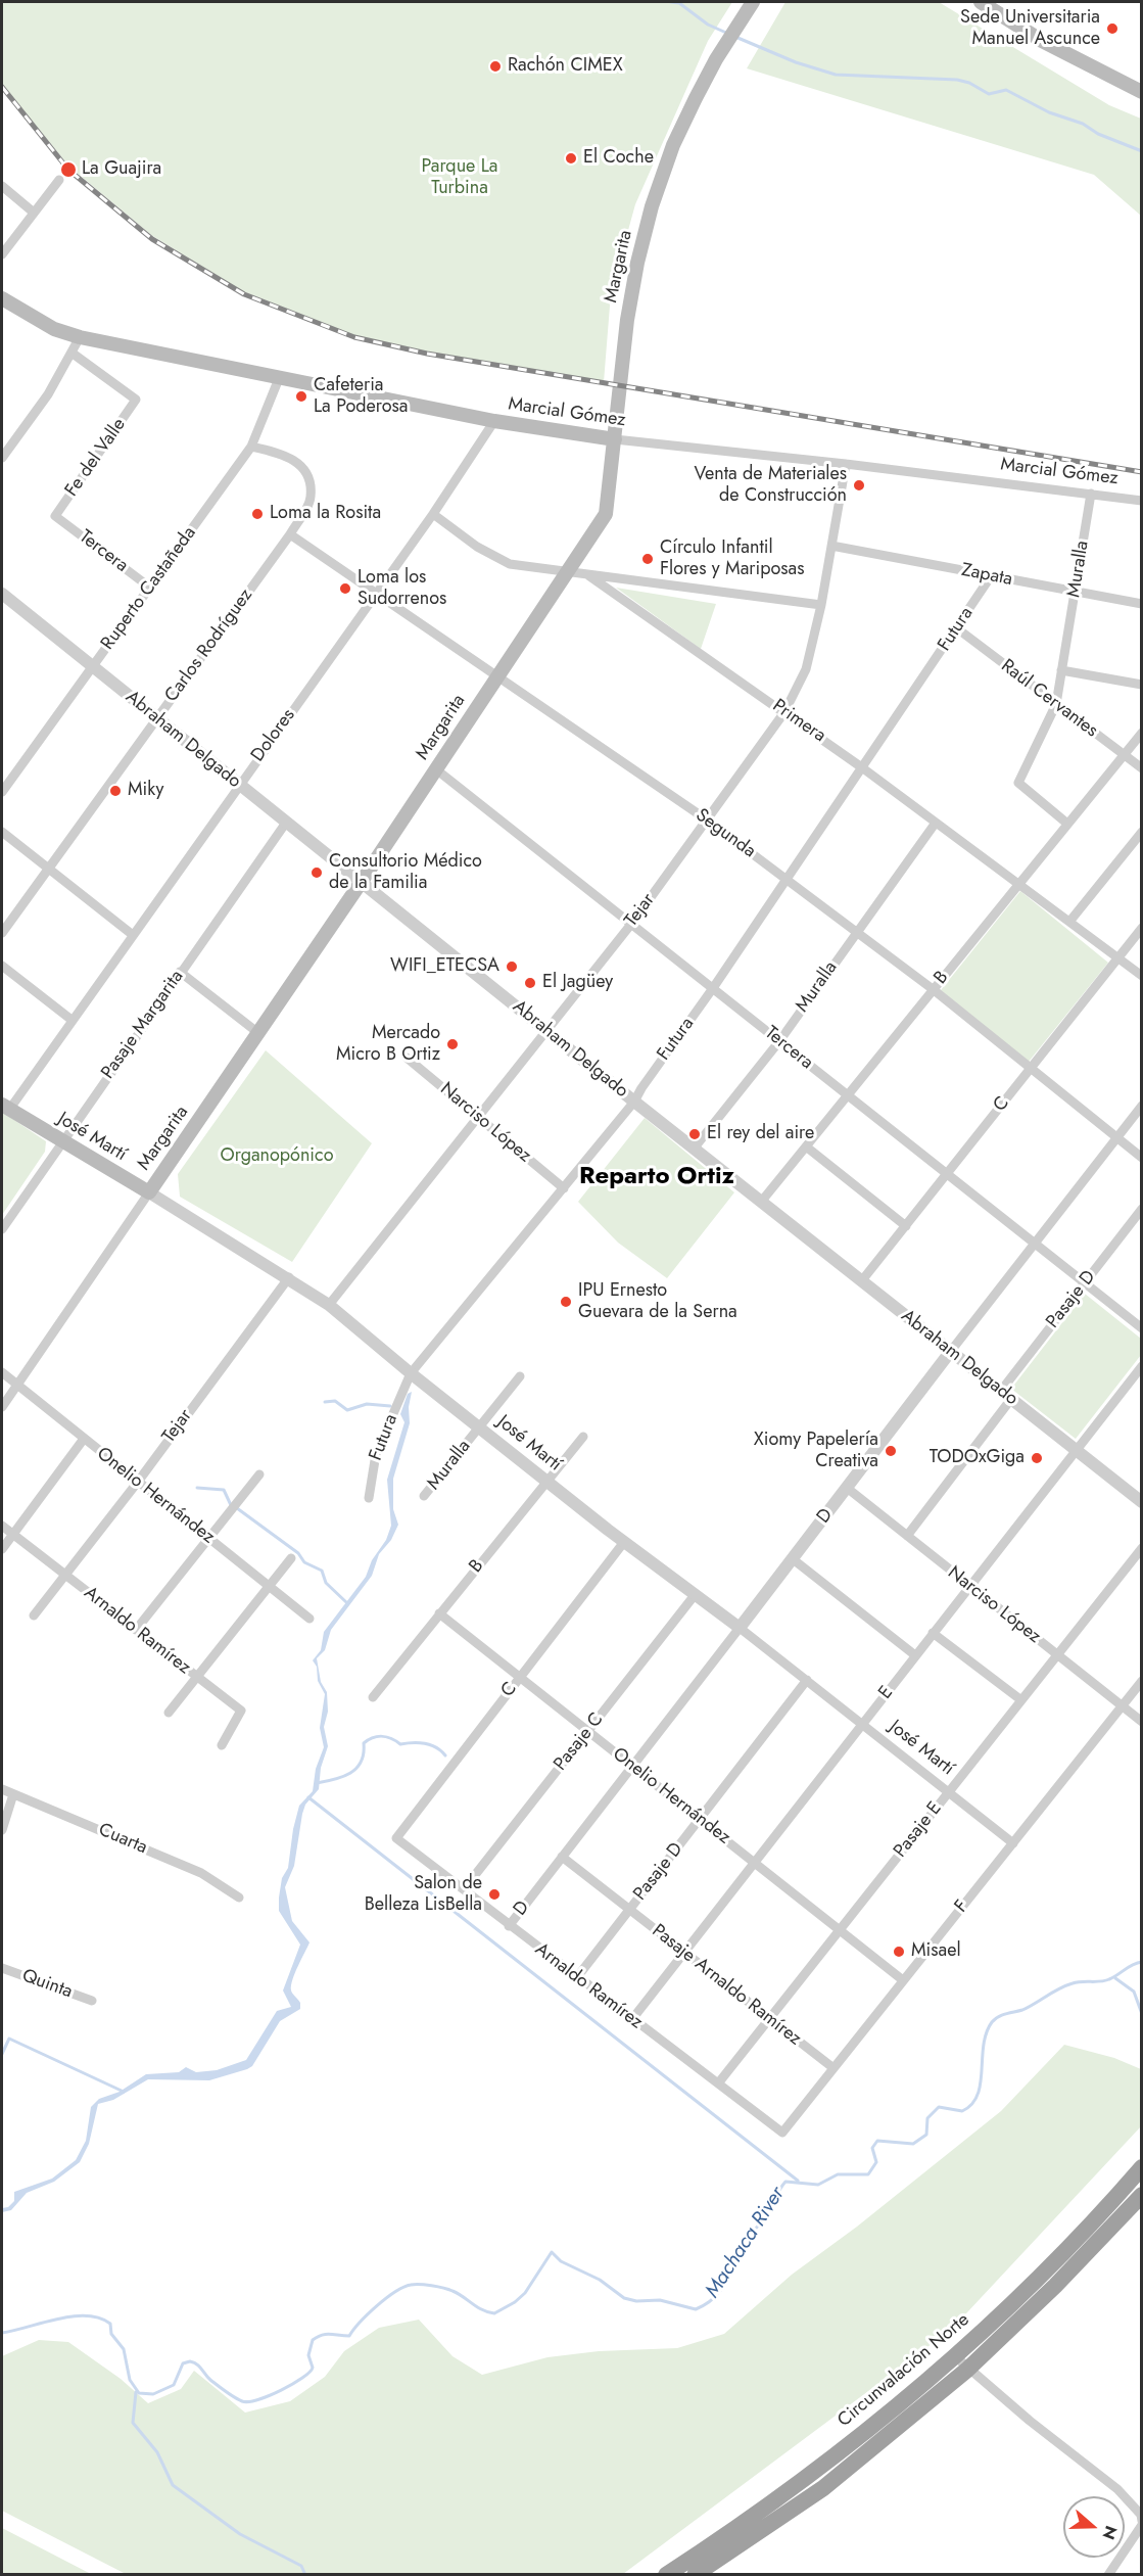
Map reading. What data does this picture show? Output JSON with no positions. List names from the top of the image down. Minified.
{"streets":{"highway":["Circunvalación Norte"],"main road":["Margarita","Marcial Gómez","José Martí"],"street":["Fe del Valle","Tercera","Muralla","Zapata","Ruperto Castañeda","Futura","Carlos Rodríguez","Raúl Cervantes","Primera","Dolores","Abraham Delgado","Segunda","Tejar","B","Pasaje Margarita","C","Narciso López","Pasaje D","Onelio Hernández","D","Arnaldo Ramírez","E","Pasaje C","Pasaje E","Cuarta","F","Quinta","Pasaje Arnaldo Ramírez"]},"crossings":[["Margarita","Marcial Gómez"],["Margarita","Tercera"],["Margarita","Primera"],["Margarita","Abraham Delgado"],["Margarita","Segunda"],["Margarita","José Martí"],["Margarita","Onelio Hernández"],["Marcial Gómez","Muralla"],["Marcial Gómez","Ruperto Castañeda"],["Marcial Gómez","Dolores"],["Marcial Gómez","Tejar"],["Fe del Valle","Tercera"],["Tercera","Muralla"],["Tercera","Ruperto Castañeda"],["Tercera","Futura"],["Tercera","Tejar"],["Tercera","B"],["Tercera","C"],["Tercera","Pasaje D"],["Tercera","D"],["Muralla","Zapata"],["Muralla","Raúl Cervantes"],["Muralla","Primera"],["Muralla","Abraham Delgado"],["Muralla","Segunda"],["Muralla","B"],["Muralla","José Martí"],["Zapata","Futura"],["Zapata","Tejar"],["Ruperto Castañeda","Carlos Rodríguez"],["Ruperto Castañeda","Abraham Delgado"],["Futura","Raúl Cervantes"],["Futura","Primera"],["Futura","Abraham Delgado"],["Futura","Segunda"],["Futura","Narciso López"],["Futura","José Martí"],["Carlos Rodríguez","Abraham Delgado"],["Carlos Rodríguez","Segunda"],["Raúl Cervantes","B"],["Primera","Dolores"],["Primera","Tejar"],["Primera","B"],["Primera","C"],["Dolores","Abraham Delgado"],["Dolores","Segunda"],["Dolores","José Martí"],["Abraham Delgado","Tejar"],["Abraham Delgado","B"],["Abraham Delgado","Pasaje Margarita"],["Abraham Delgado","C"],["Abraham Delgado","Pasaje D"],["Abraham Delgado","D"],["Abraham Delgado","E"],["Segunda","Tejar"],["Segunda","B"],["Segunda","C"],["Segunda","D"],["Tejar","Narciso López"],["Tejar","José Martí"],["Tejar","Onelio Hernández"],["Tejar","Arnaldo Ramírez"],["B","José Martí"],["B","Onelio Hernández"],["Pasaje Margarita","José Martí"],["C","José Martí"],["C","Onelio Hernández"],["C","Arnaldo Ramírez"],["Narciso López","D"],["Narciso López","E"],["Narciso López","Pasaje E"],["Narciso López","F"],["José Martí","Pasaje D"],["José Martí","D"],["José Martí","E"],["José Martí","Pasaje C"],["José Martí","Pasaje E"],["José Martí","F"],["Pasaje D","Onelio Hernández"],["Pasaje D","Arnaldo Ramírez"],["Pasaje D","Pasaje Arnaldo Ramírez"],["Onelio Hernández","D"],["Onelio Hernández","E"],["Onelio Hernández","Pasaje C"],["Onelio Hernández","Pasaje E"],["Onelio Hernández","F"],["D","Arnaldo Ramírez"],["D","Pasaje Arnaldo Ramírez"],["Arnaldo Ramírez","E"],["Arnaldo Ramírez","Pasaje C"],["Arnaldo Ramírez","Pasaje E"],["Arnaldo Ramírez","F"],["E","Pasaje Arnaldo Ramírez"],["Pasaje E","Pasaje Arnaldo Ramírez"],["F","Pasaje Arnaldo Ramírez"]],"districts":["Reparto Ortiz"],"water":["Machaca River"],"parks":["Parque La Turbina","Organopónico"],"places":["Sede Universitaria Manuel Ascunce","Rachón CIMEX","El Coche","La Guajira","Cafeteria La Poderosa","Venta de Materiales de Construcción","Loma la Rosita","Círculo Infantil Flores y Mariposas","Loma los Sudorrenos","Miky","Consultorio Médico de la Familia","WIFI_ETECSA","El Jagüey","Mercado Micro B Ortiz","El rey del aire","IPU Ernesto Guevara de la Serna","Xiomy Papelería Creativa","TODOxGiga","Salon de Belleza LisBella","Misael"],"north":"right"}
